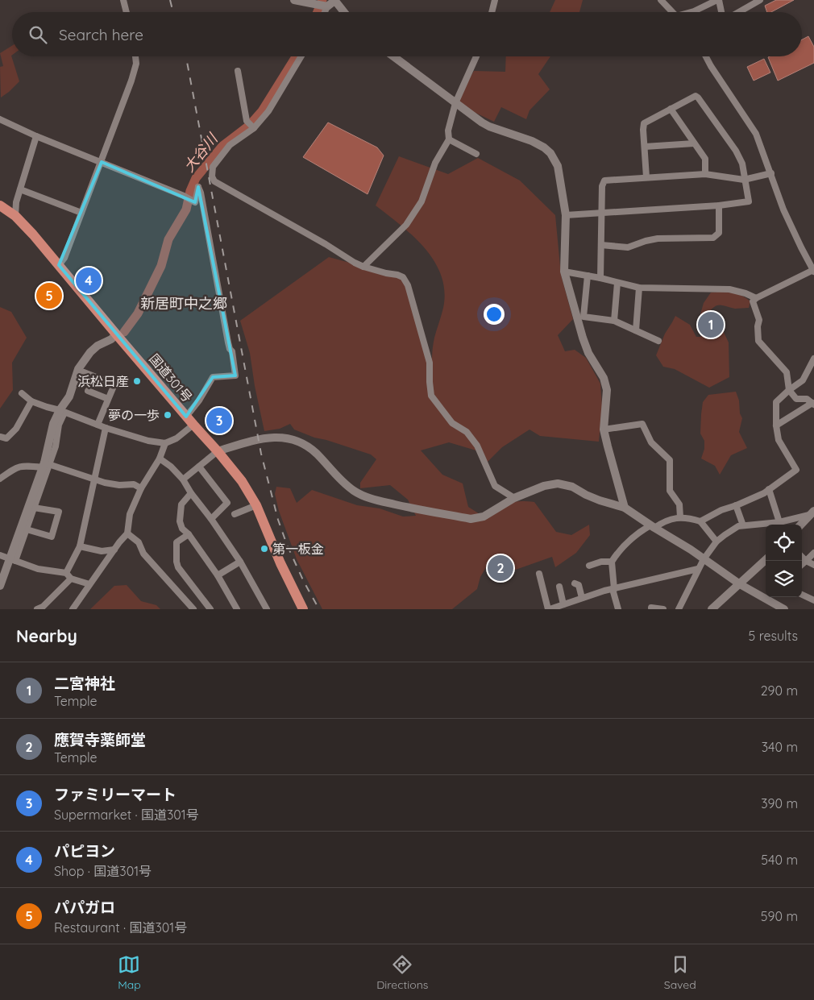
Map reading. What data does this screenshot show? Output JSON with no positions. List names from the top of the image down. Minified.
{"streets":{"highway":["国道301号"]},"districts":["新居町中之郷"],"water":["大谷川"],"places":["浜松日産","夢の一歩","第一板金"],"page":{"search":"Search here","pins":["4","5","1","3","2"],"heading":["Nearby","5 results"],"list":[{"mark":"1","name":"二宮神社","note":"Temple","value":"290 m"},{"mark":"2","name":"應賀寺薬師堂","note":"Temple","value":"340 m"},{"mark":"3","name":"ファミリーマート","note":"Supermarket · 国道301号","value":"390 m"},{"mark":"4","name":"パピヨン","note":"Shop · 国道301号","value":"540 m"},{"mark":"5","name":"パパガロ","note":"Restaurant · 国道301号","value":"590 m"}],"nav":["Map","Directions","Saved"]}}
